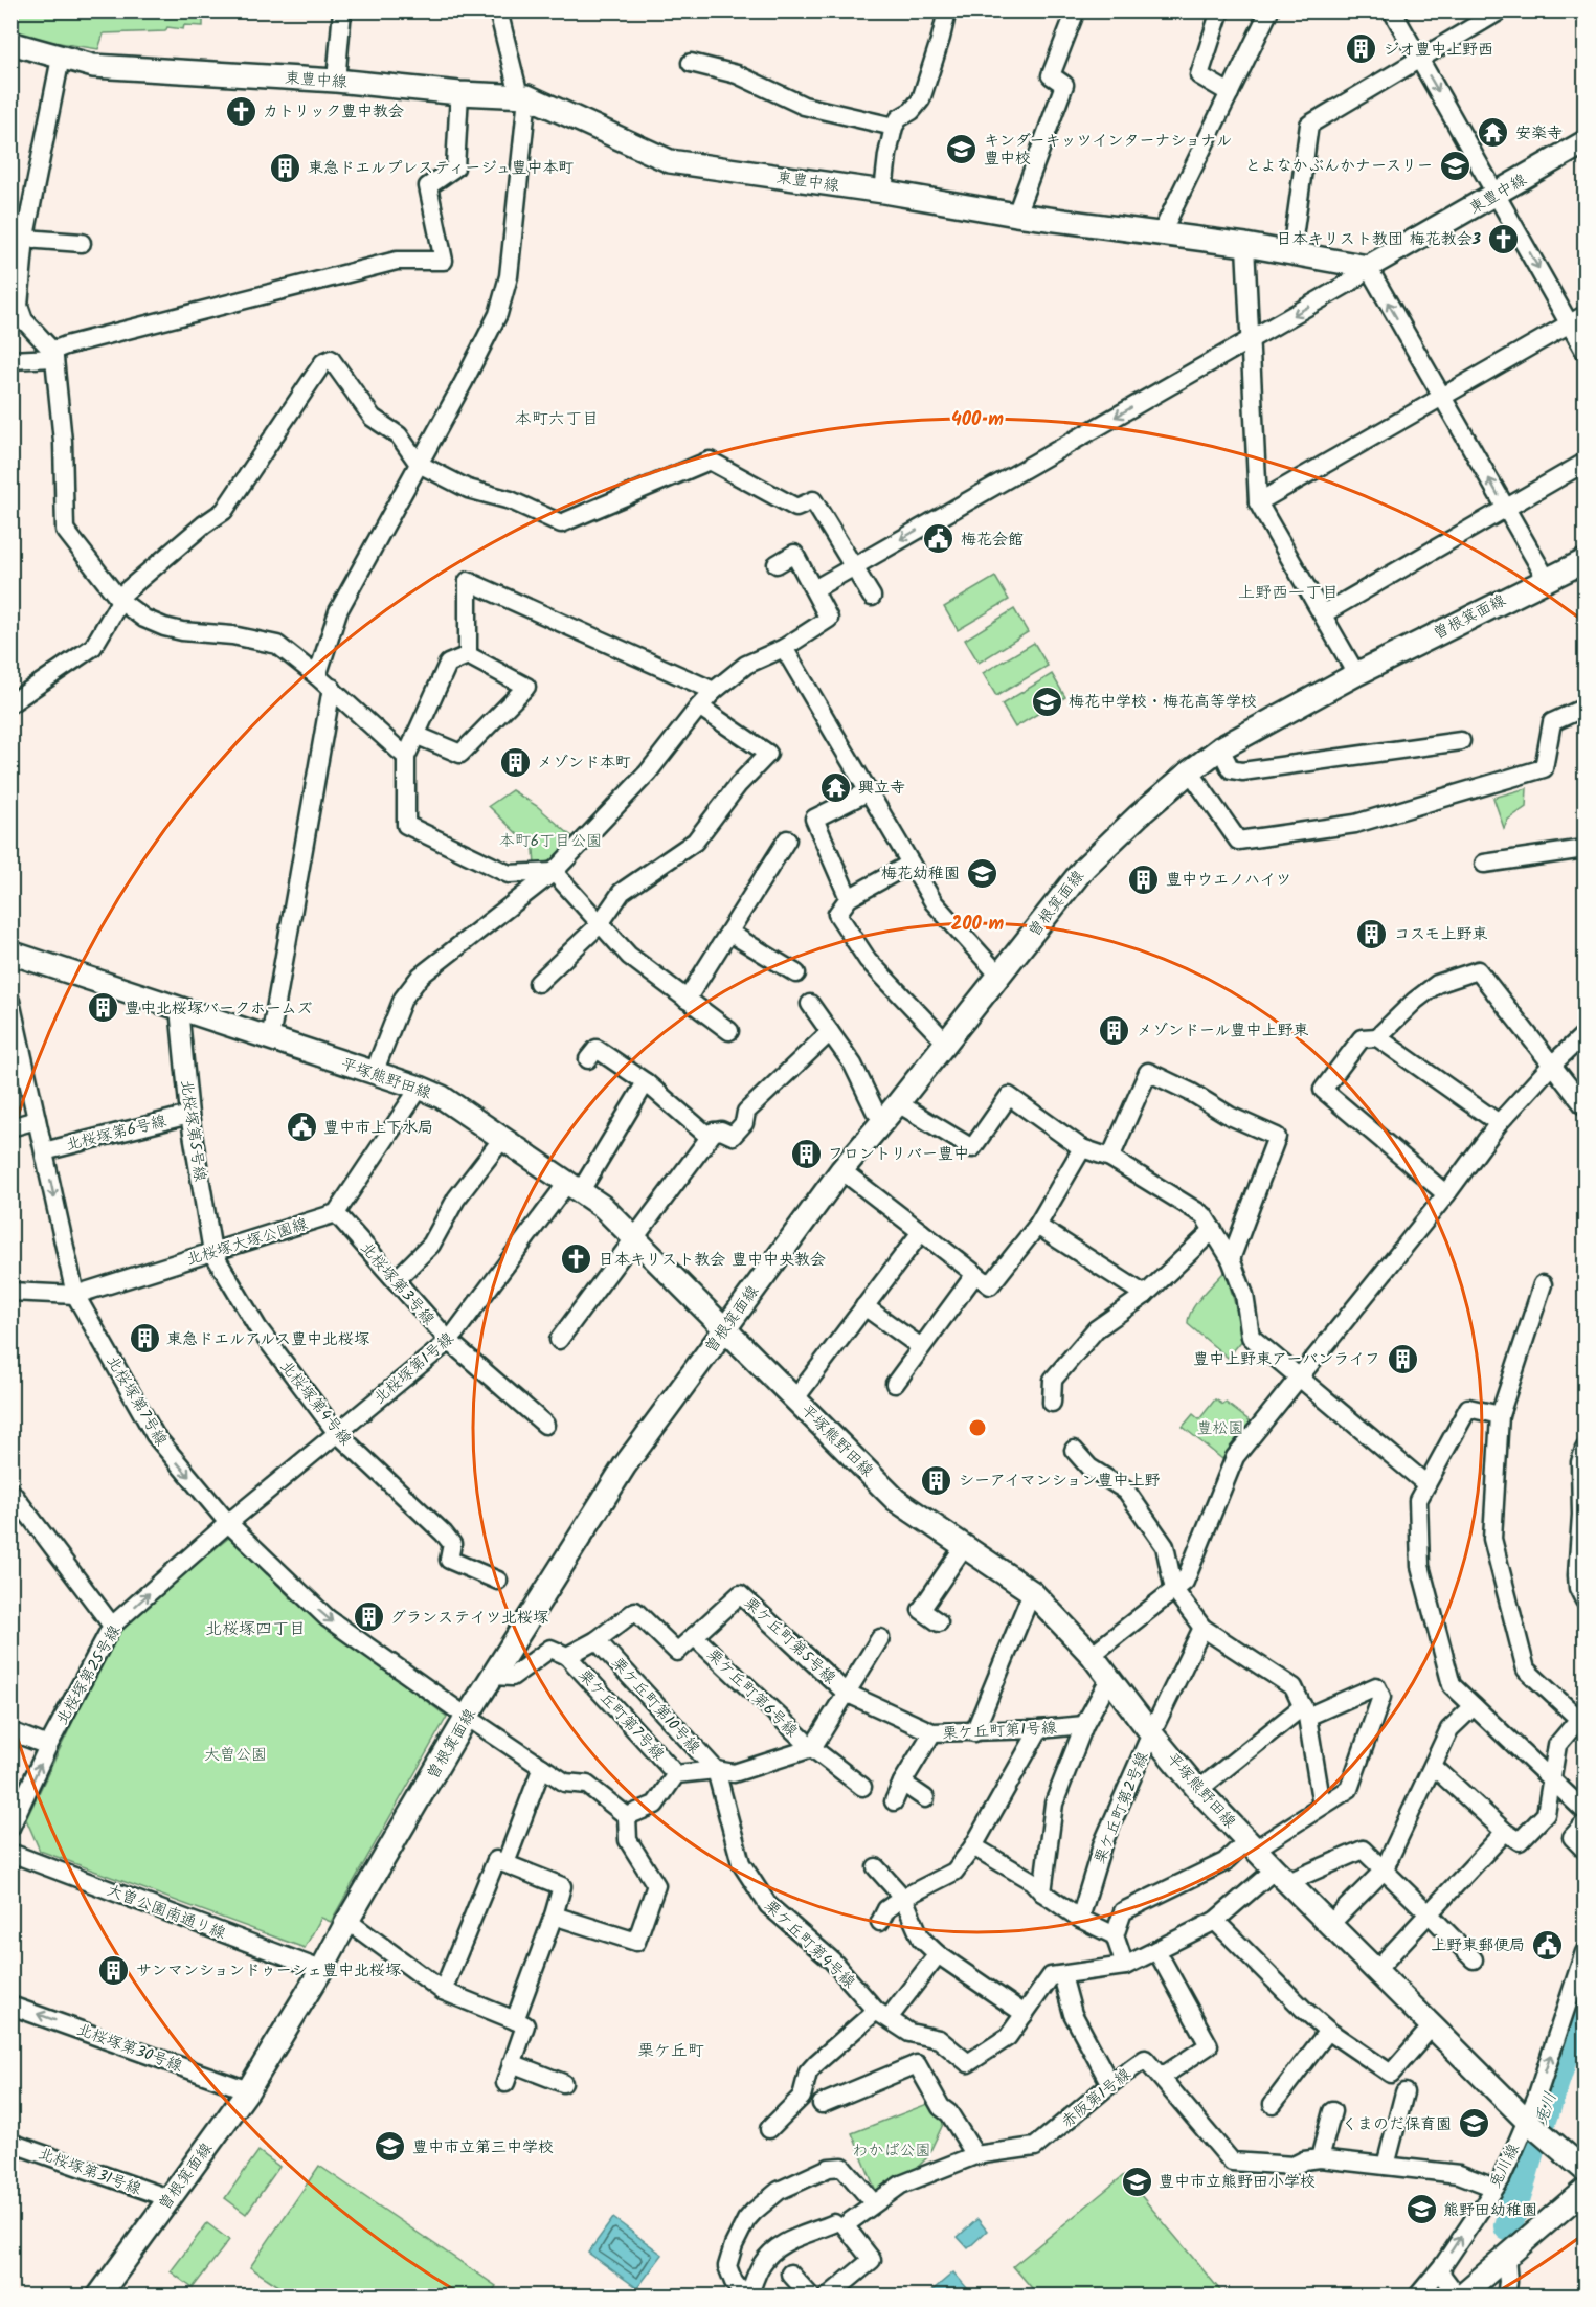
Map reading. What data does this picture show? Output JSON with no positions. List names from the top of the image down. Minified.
{"streets":{"street":["東豊中線","曽根箕面線","平塚熊野田線","北桜塚第5号線","北桜塚第6号線","北桜塚大塚公園線","北桜塚第3号線","北桜塚第1号線","北桜塚第7号線","北桜塚第4号線","栗ケ丘町第5号線","北桜塚第25号線","栗ケ丘町第6号線","栗ケ丘町第10号線","栗ケ丘町第7号線","栗ケ丘町第1号線","栗ケ丘町第2号線","大曽公園南通り線","栗ケ丘町第4号線","北桜塚第30号線","赤阪第1号線","兎川線","北桜塚第31号線"]},"crossings":[["曽根箕面線","平塚熊野田線"],["曽根箕面線","北桜塚第7号線"],["曽根箕面線","栗ケ丘町第5号線"],["曽根箕面線","大曽公園南通り線"],["曽根箕面線","北桜塚第30号線"],["曽根箕面線","北桜塚第31号線"],["平塚熊野田線","北桜塚第5号線"],["平塚熊野田線","北桜塚第1号線"],["平塚熊野田線","栗ケ丘町第2号線"],["平塚熊野田線","兎川線"],["北桜塚第5号線","北桜塚第6号線"],["北桜塚第5号線","北桜塚大塚公園線"],["北桜塚第5号線","北桜塚第4号線"],["北桜塚第6号線","北桜塚第7号線"],["北桜塚大塚公園線","北桜塚第3号線"],["北桜塚大塚公園線","北桜塚第7号線"],["北桜塚大塚公園線","北桜塚第4号線"],["北桜塚第3号線","北桜塚第1号線"],["北桜塚第1号線","北桜塚第7号線"],["北桜塚第1号線","北桜塚第4号線"],["北桜塚第1号線","北桜塚第25号線"],["北桜塚第7号線","北桜塚第25号線"],["栗ケ丘町第5号線","栗ケ丘町第6号線"],["栗ケ丘町第5号線","栗ケ丘町第10号線"],["栗ケ丘町第5号線","栗ケ丘町第7号線"],["栗ケ丘町第5号線","栗ケ丘町第1号線"],["栗ケ丘町第10号線","栗ケ丘町第4号線"],["赤阪第1号線","兎川線"]],"one_way":["北桜塚第7号線","北桜塚第25号線","北桜塚第30号線"],"districts":["本町六丁目","上野西一丁目","北桜塚四丁目","栗ケ丘町"],"water":["兎川"],"parks":["本町6丁目公園","豊松園","大曽公園","わかば公園"],"places":{"building":["ジオ豊中上野西","東急ドエルプレスティージュ豊中本町","メゾンド本町","豊中ウエノハイツ","コスモ上野東","豊中北桜塚バークホームズ","メゾンドール豊中上野東","フロントリバー豊中","東急ドエルアルス豊中北桜塚","豊中上野東アーバンライフ","シーアイマンション豊中上野","グランステイツ北桜塚","サンマンションドゥーシェ豊中北桜塚"],"church":["カトリック豊中教会","日本キリスト教団 梅花教会3","日本キリスト教会 豊中中央教会"],"temple":["安楽寺","興立寺"],"school or university":["キンダーキッツインターナショナル 豊中校","とよなかぶんかナースリー","梅花中学校・梅花高等学校","梅花幼稚園","くまのだ保育園","豊中市立第三中学校","豊中市立熊野田小学校","熊野田幼稚園"],"public building":["梅花会館","豊中市上下水局","上野東郵便局"]},"rings":["400 m","200 m"]}
